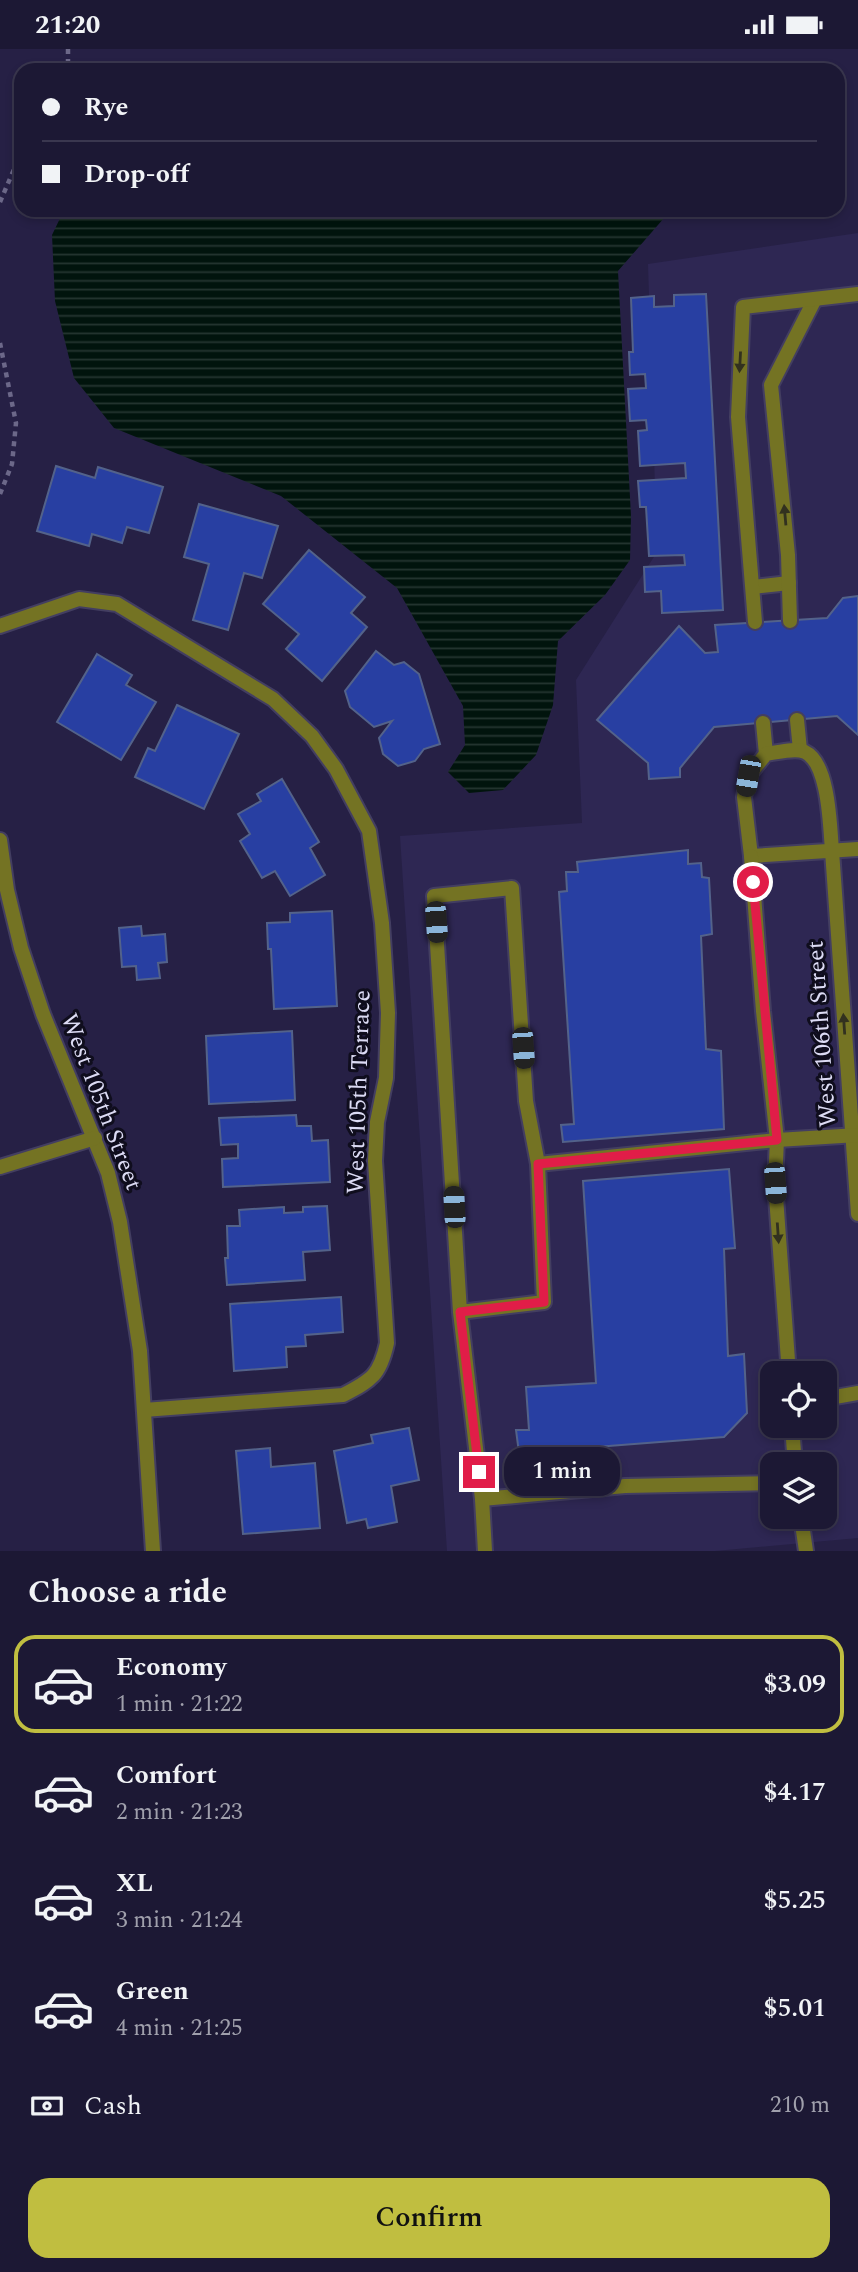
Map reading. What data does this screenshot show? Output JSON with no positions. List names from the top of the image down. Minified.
{"streets":{"street":["West 106th Street","West 105th Terrace","West 105th Street"]},"crossings":[["West 105th Terrace","West 105th Street"]],"page":{"status":"21:20","banner":["Rye","Drop-off"],"bubble":"1 min","heading":"Choose a ride","list":[{"name":"Economy","note":"1 min · 21:22","value":"$3.09"},{"name":"Comfort","note":"2 min · 21:23","value":"$4.17"},{"name":"XL","note":"3 min · 21:24","value":"$5.25"},{"name":"Green","note":"4 min · 21:25","value":"$5.01"}],"pay":["Cash","210 m"],"buttons":"Confirm"}}
